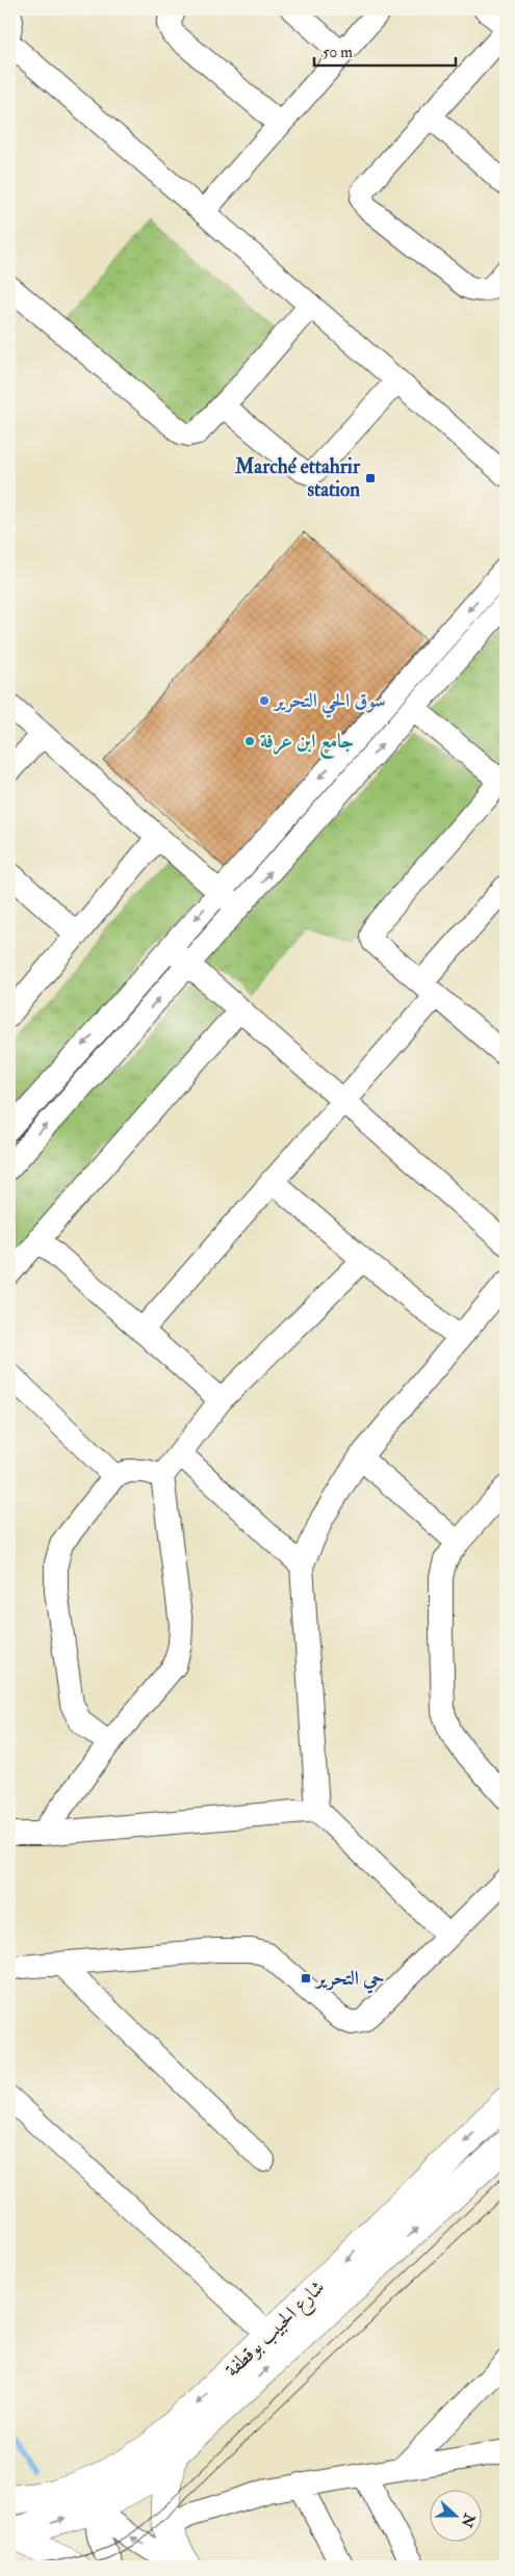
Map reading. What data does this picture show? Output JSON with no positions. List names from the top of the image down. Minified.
{"streets":{"main road":["شارع الحبيب بوقطفة"]},"places":{"transit":["Marché ettahrir station","حي التحرير"],"other":["سوق الحي التحرير","جامع ابن عرفة"]},"scale_bar":"50 m","north":"right"}
